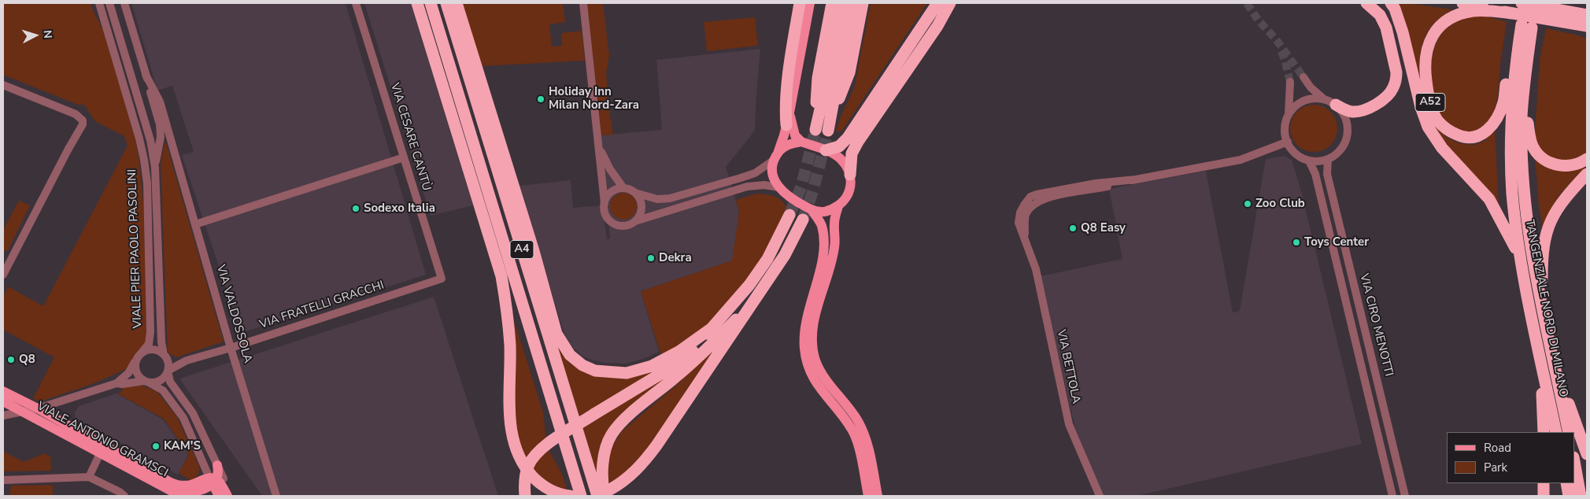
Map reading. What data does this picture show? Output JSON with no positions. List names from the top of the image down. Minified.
{"streets":{"highway":["A52","A4","TANGENZIALE NORD DI MILANO"],"main road":["VIALE ANTONIO GRAMSCI"],"street":["VIA CESARE CANTÙ","VIALE PIER PAOLO PASOLINI","VIA FRATELLI GRACCHI","VIA VALDOSSOLA","VIA CIRO MENOTTI","VIA BETTOLA"]},"crossings":[["A52","TANGENZIALE NORD DI MILANO"],["VIA CESARE CANTÙ","VIA FRATELLI GRACCHI"],["VIALE PIER PAOLO PASOLINI","VIA FRATELLI GRACCHI"],["VIALE PIER PAOLO PASOLINI","VIA VALDOSSOLA"],["VIA FRATELLI GRACCHI","VIA VALDOSSOLA"],["VIA CIRO MENOTTI","VIA BETTOLA"]],"places":["Holiday Inn Milan Nord-Zara","Zoo Club","Sodexo Italia","Q8 Easy","Toys Center","Dekra","Q8","KAM'S"],"legend":["Road","Park"],"north":"right"}
